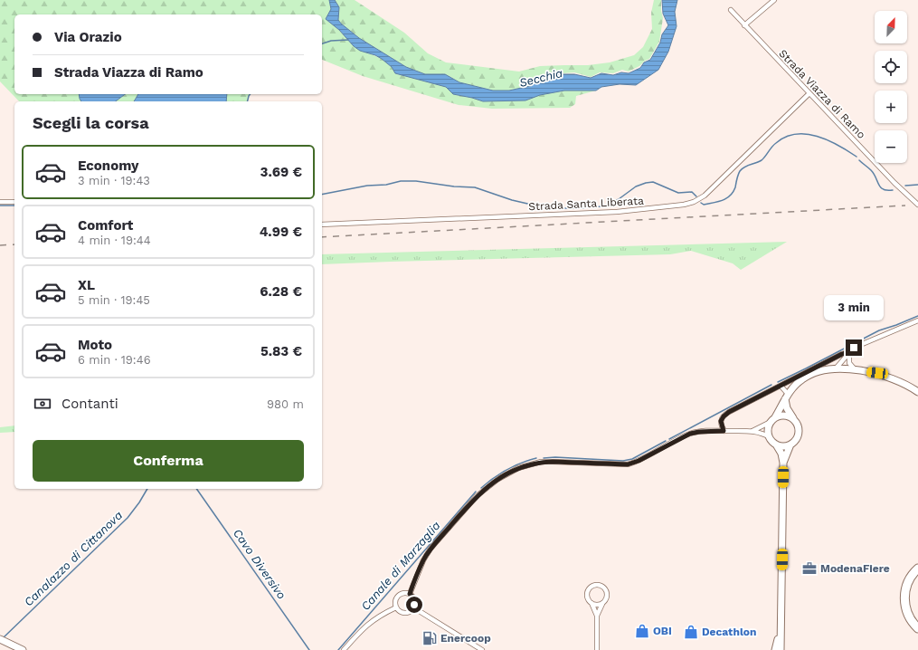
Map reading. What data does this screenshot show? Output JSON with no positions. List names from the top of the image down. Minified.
{"streets":{"street":["Strada Viazza di Ramo","Strada Santa Liberata"]},"crossings":[["Strada Viazza di Ramo","Strada Santa Liberata"]],"water":["Secchia","Canalazzo di Cittanova","Cavo Diversivo","Canale di Marzaglia"],"places":{"office":["ModenaFiere"],"shop":["OBI","Decathlon"],"fuel station":["Enercoop"]},"north":"top right","page":{"map_buttons":["+","−"],"banner":["Via Orazio","Strada Viazza di Ramo"],"heading":"Scegli la corsa","list":[{"name":"Economy","note":"3 min · 19:43","value":"3.69 €"},{"name":"Comfort","note":"4 min · 19:44","value":"4.99 €"},{"name":"XL","note":"5 min · 19:45","value":"6.28 €"},{"name":"Moto","note":"6 min · 19:46","value":"5.83 €"}],"bubble":"3 min","pay":["Contanti","980 m"],"buttons":"Conferma"}}
